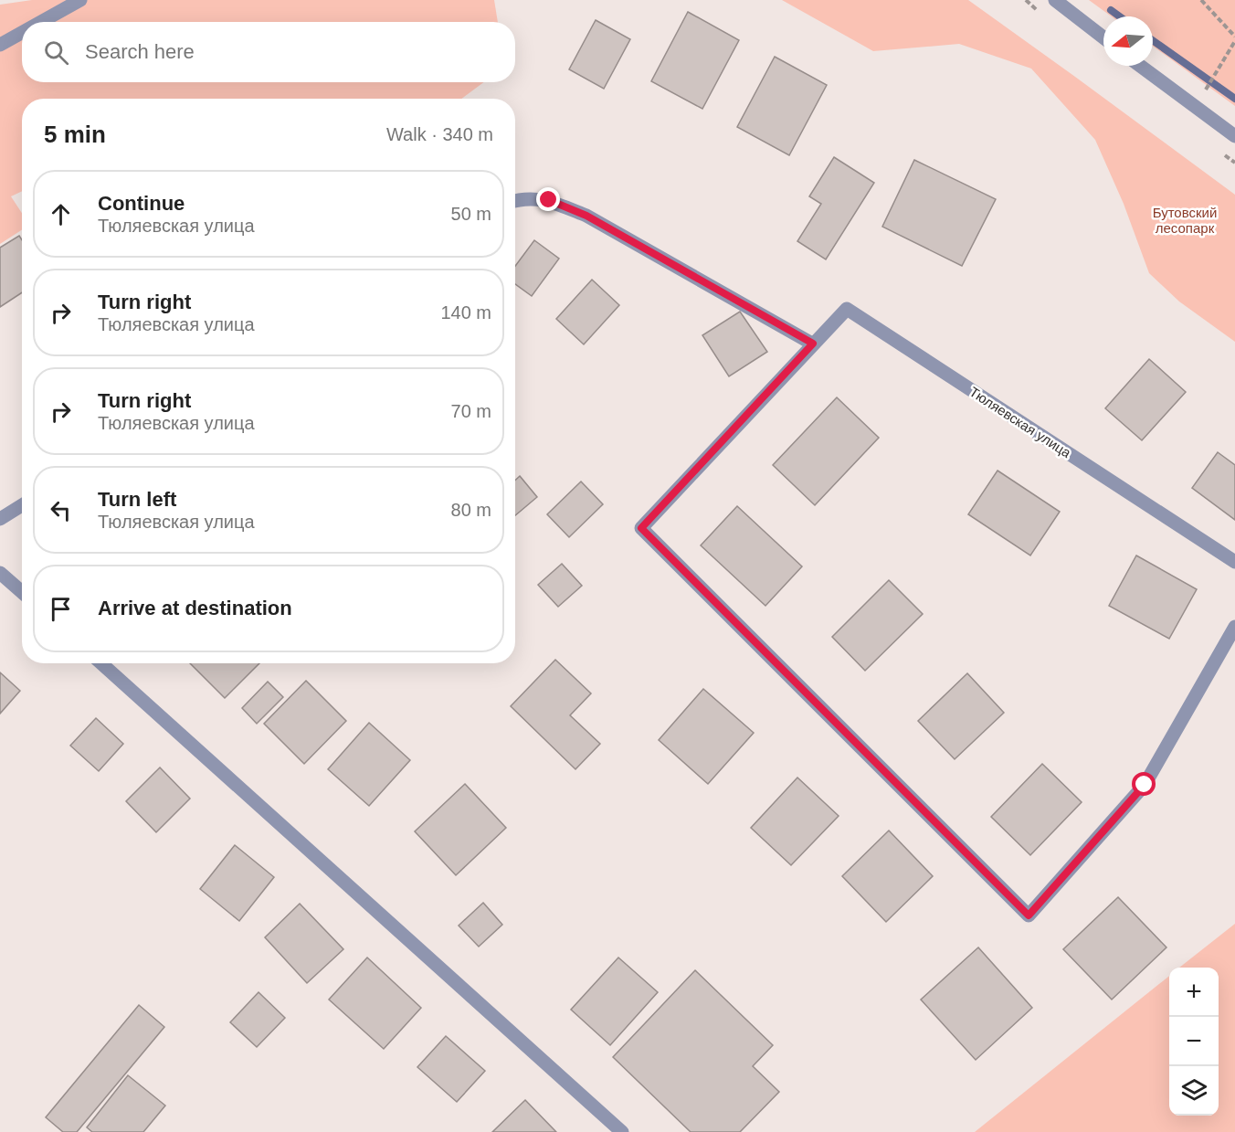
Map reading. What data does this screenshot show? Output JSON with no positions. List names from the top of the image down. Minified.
{"streets":{"street":["Тюляевская улица"]},"parks":["Бутовский лесопарк"],"north":"left","page":{"search":"Search here","heading":["5 min","Walk · 340 m"],"list":[["Continue","Тюляевская улица","50 m"],["Turn right","Тюляевская улица","140 m"],["Turn right","Тюляевская улица","70 m"],["Turn left","Тюляевская улица","80 m"],"Arrive at destination"],"map_buttons":["+","−"]}}
